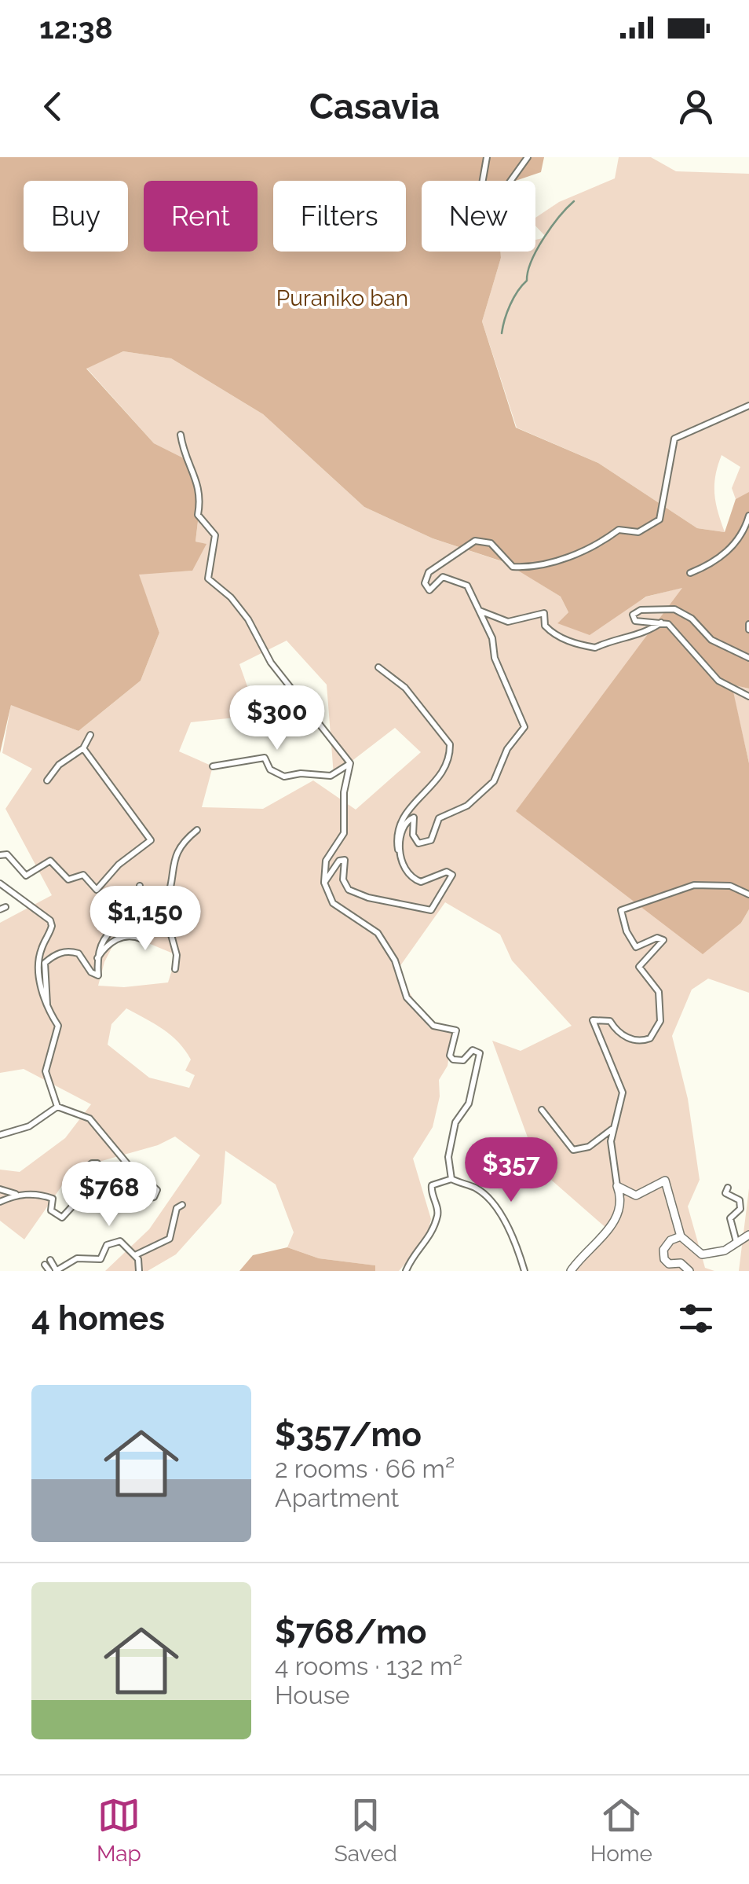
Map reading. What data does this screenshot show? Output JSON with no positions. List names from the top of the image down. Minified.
{"parks":["Puraniko ban"],"page":{"status":"12:38","header":"Casavia","chip":["Buy","Rent","Filters","New"],"price":["$300","$1,150","$357","$768"],"heading":"4 homes","list":[{"name":"$357/mo","note":"2 rooms · 66 m² · Apartment"},{"name":"$768/mo","note":"4 rooms · 132 m² · House"}],"tabs":["Map","Saved","Home"]}}
